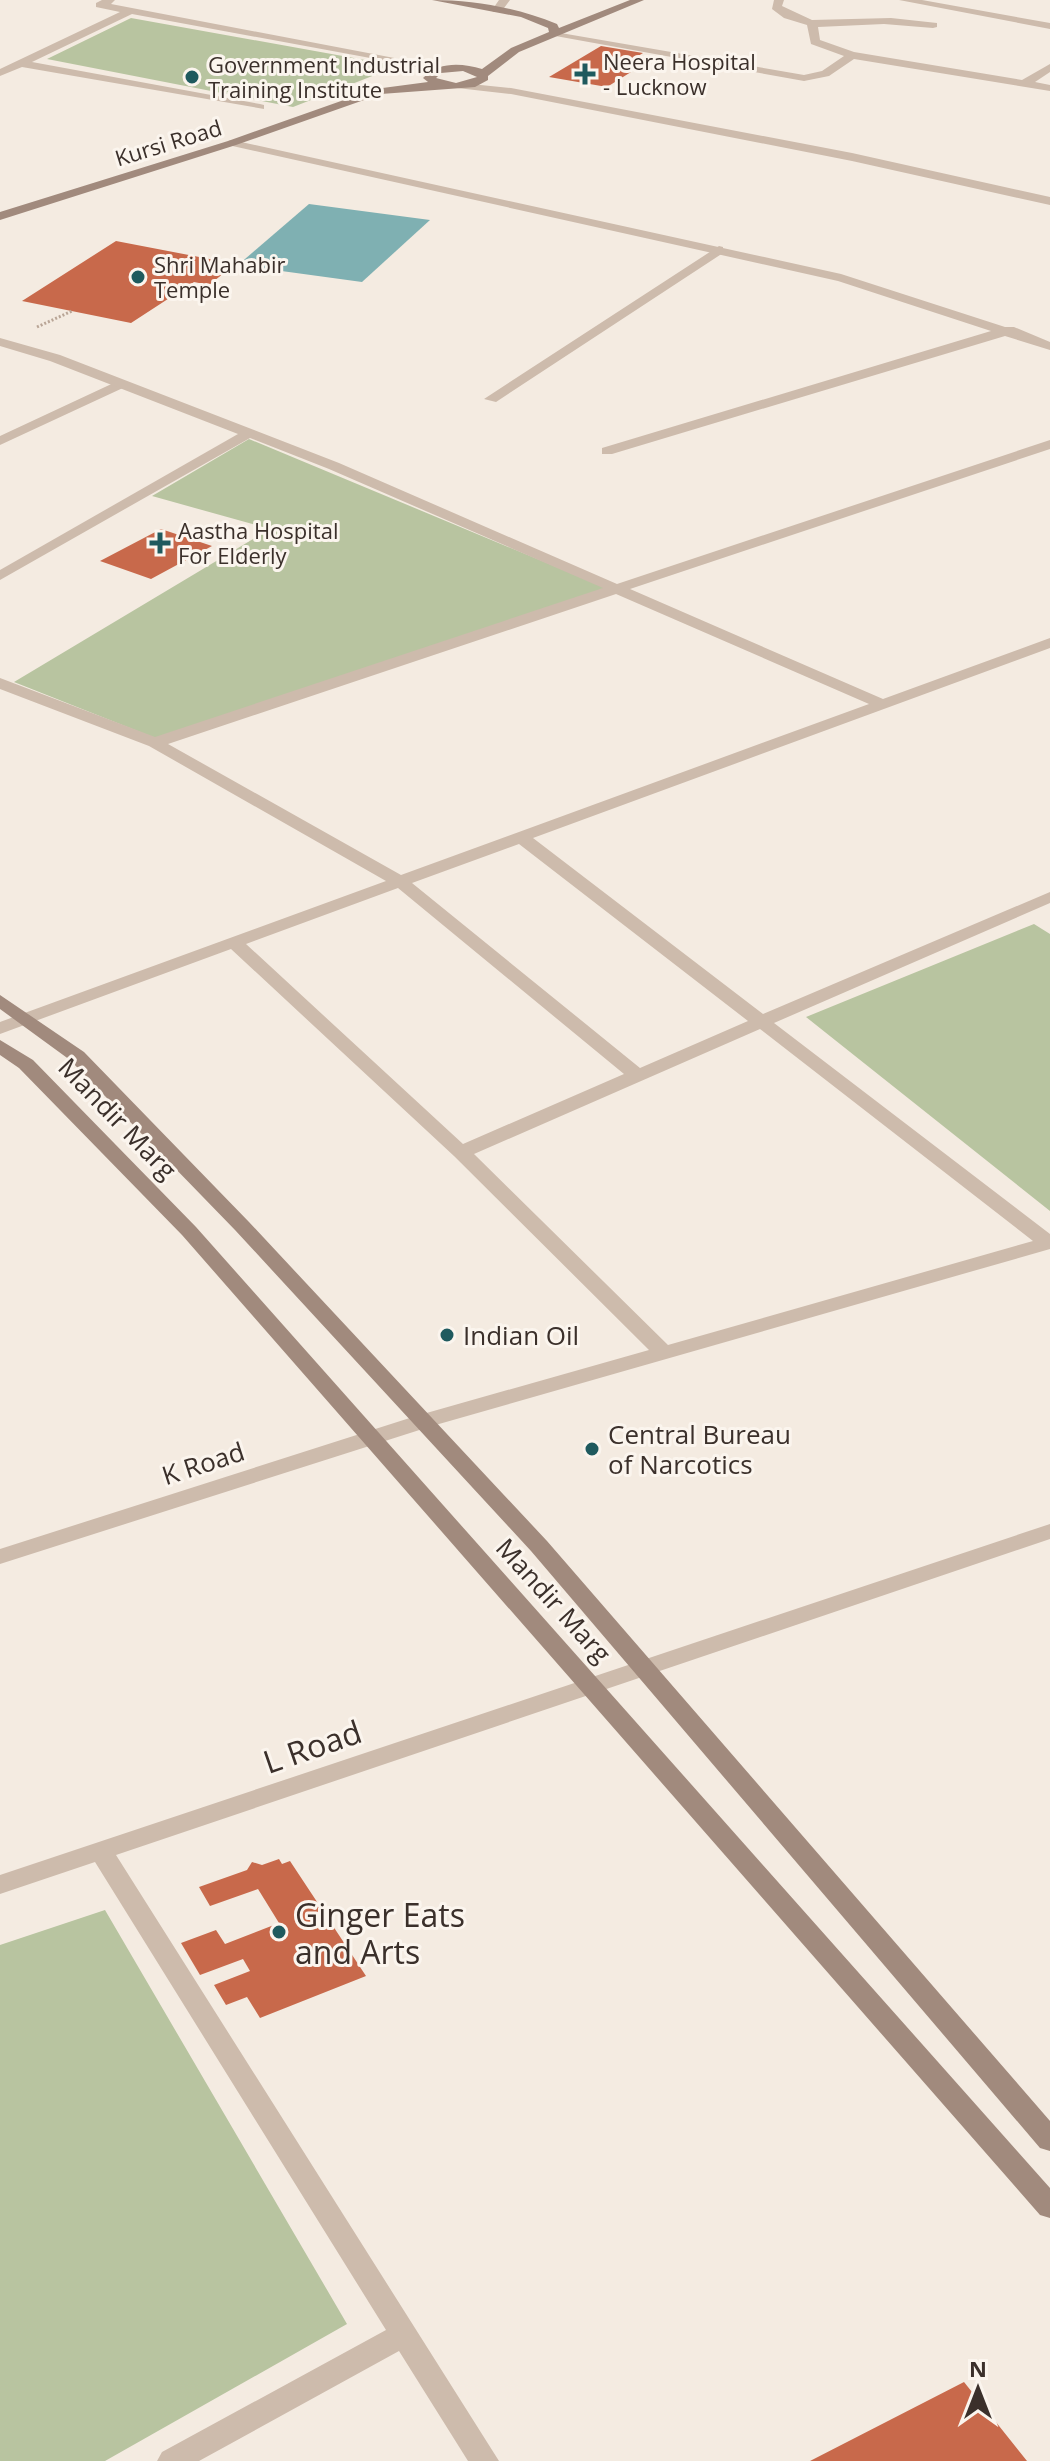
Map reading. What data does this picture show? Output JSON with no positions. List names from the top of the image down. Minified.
{"streets":{"main road":["Kursi Road","Mandir Marg"],"street":["K Road","L Road"]},"crossings":[["Mandir Marg","K Road"],["Mandir Marg","L Road"]],"places":{"health":["Neera Hospital - Lucknow","Aastha Hospital For Elderly"],"other":["Government Industrial Training Institute","Shri Mahabir Temple","Indian Oil","Central Bureau of Narcotics","Ginger Eats and Arts"]},"north":"top"}
